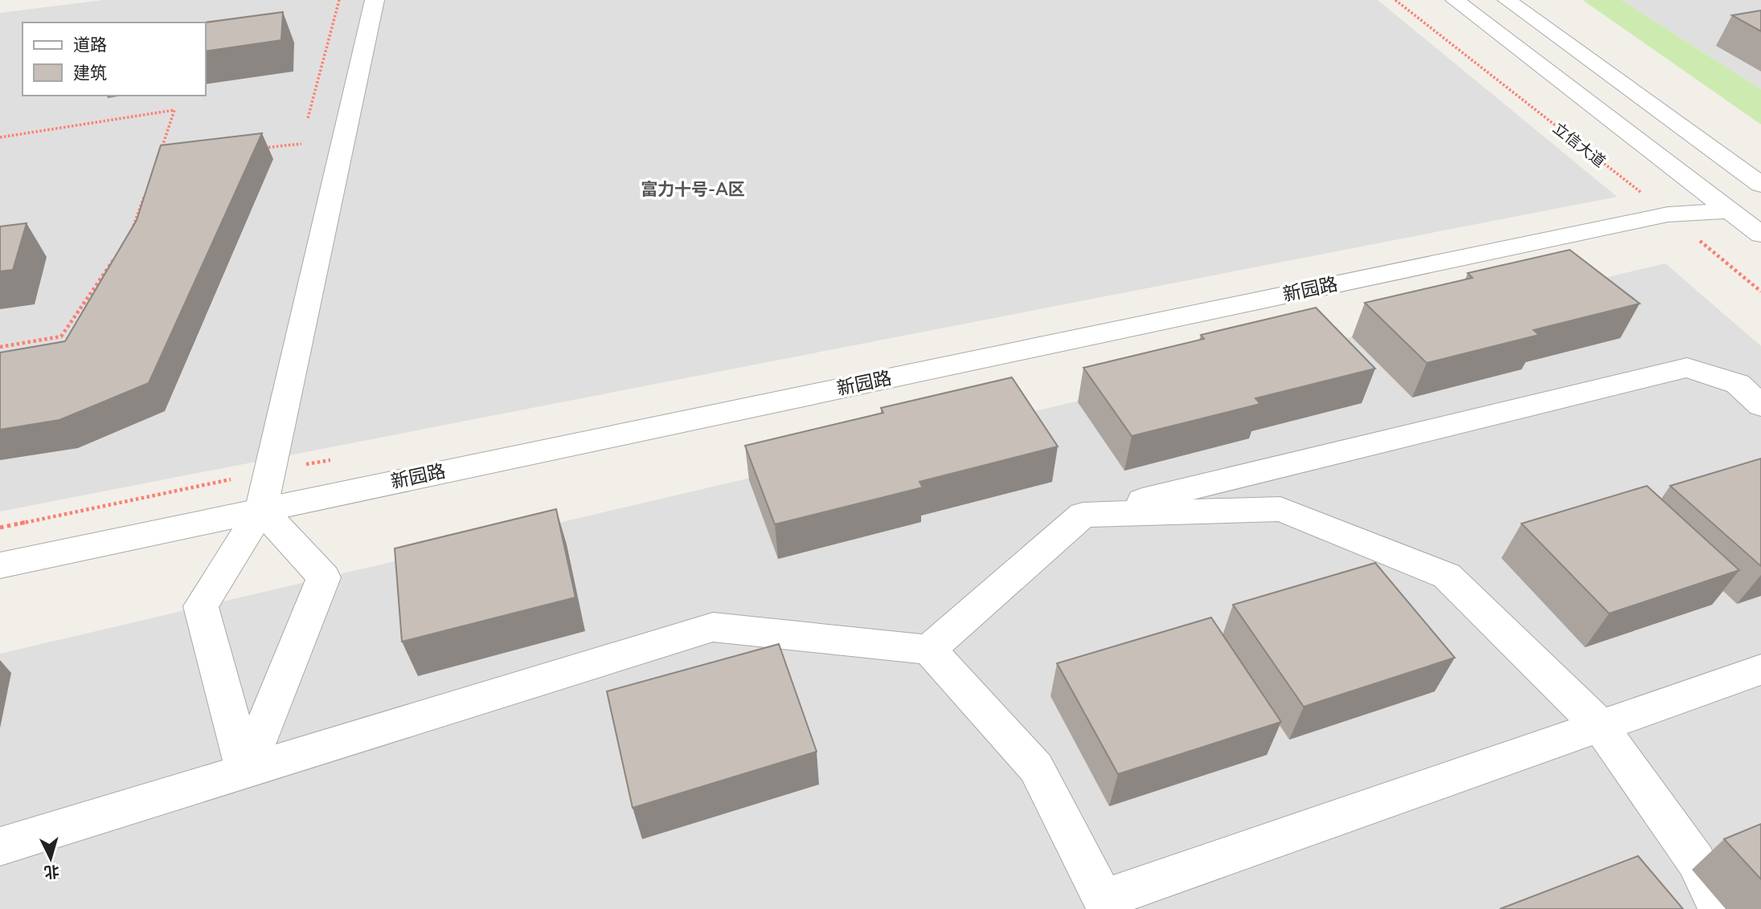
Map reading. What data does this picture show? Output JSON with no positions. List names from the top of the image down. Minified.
{"streets":{"street":["新园路"],"path":["立信大道"]},"crossings":[["立信大道","新园路"]],"districts":["富力十号-A区"],"legend":["道路","建筑"],"north":"bottom"}
